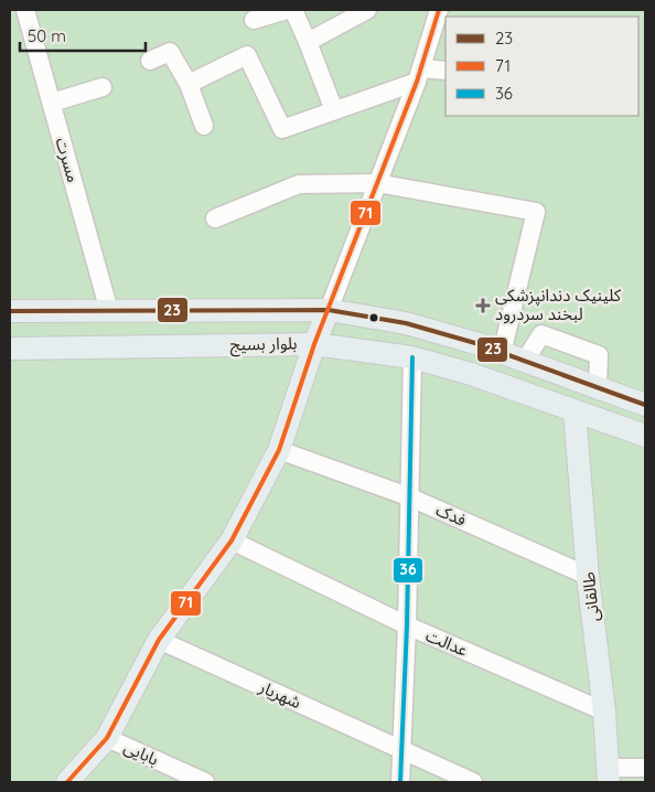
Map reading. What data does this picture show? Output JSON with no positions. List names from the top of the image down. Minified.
{"streets":{"main road":["بلوار بسیج","طالقانی"],"street":["مسرت","فدک","عدالت","شهریار","بابایی"]},"crossings":[["مسرت","بلوار بسیج"],["بلوار بسیج","طالقانی"],["فدک","طالقانی"],["طالقانی","عدالت"]],"places":{"health":["کلینیک دندانپزشکی لبخند سردرود"]},"lines":["transit line 71","transit line 23","transit line 36"],"legend":["23","71","36"],"scale_bar":"50 m"}
